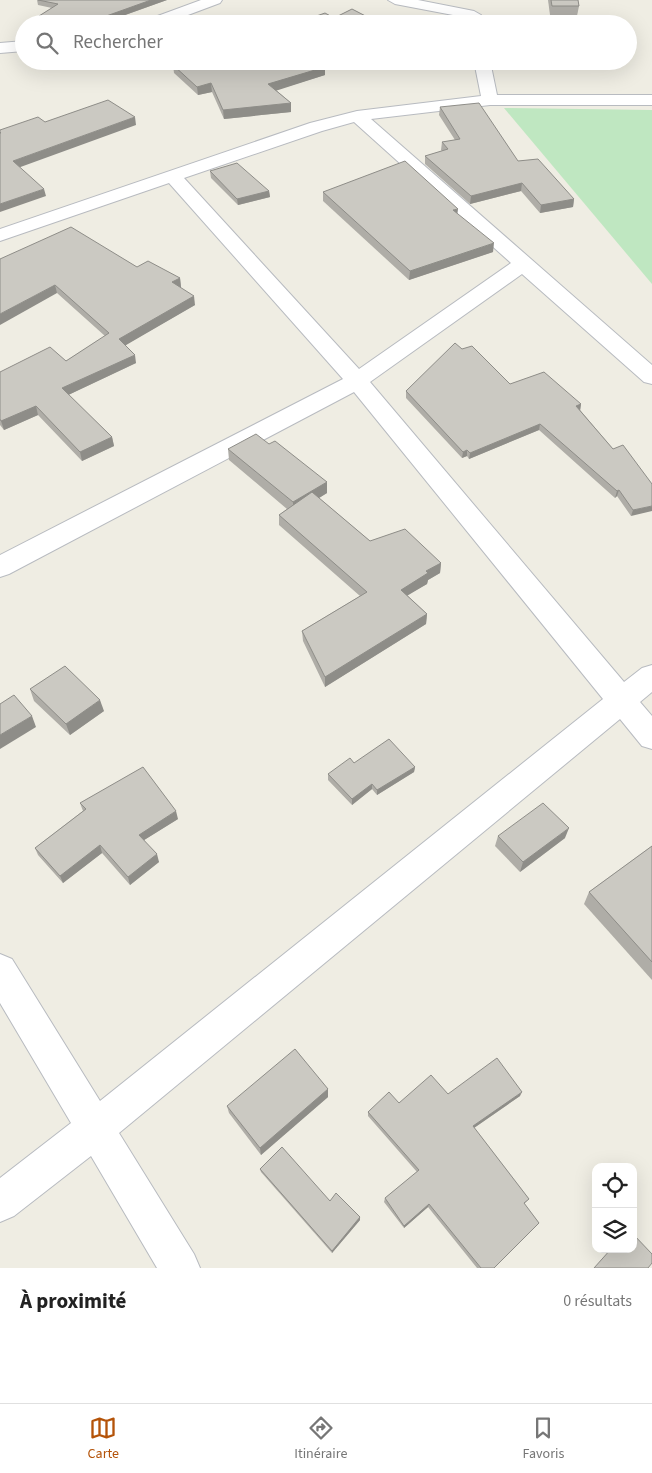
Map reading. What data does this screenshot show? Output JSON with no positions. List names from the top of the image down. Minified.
{"page":{"search":"Rechercher","heading":["À proximité","0 résultats"],"nav":["Carte","Itinéraire","Favoris"]}}
